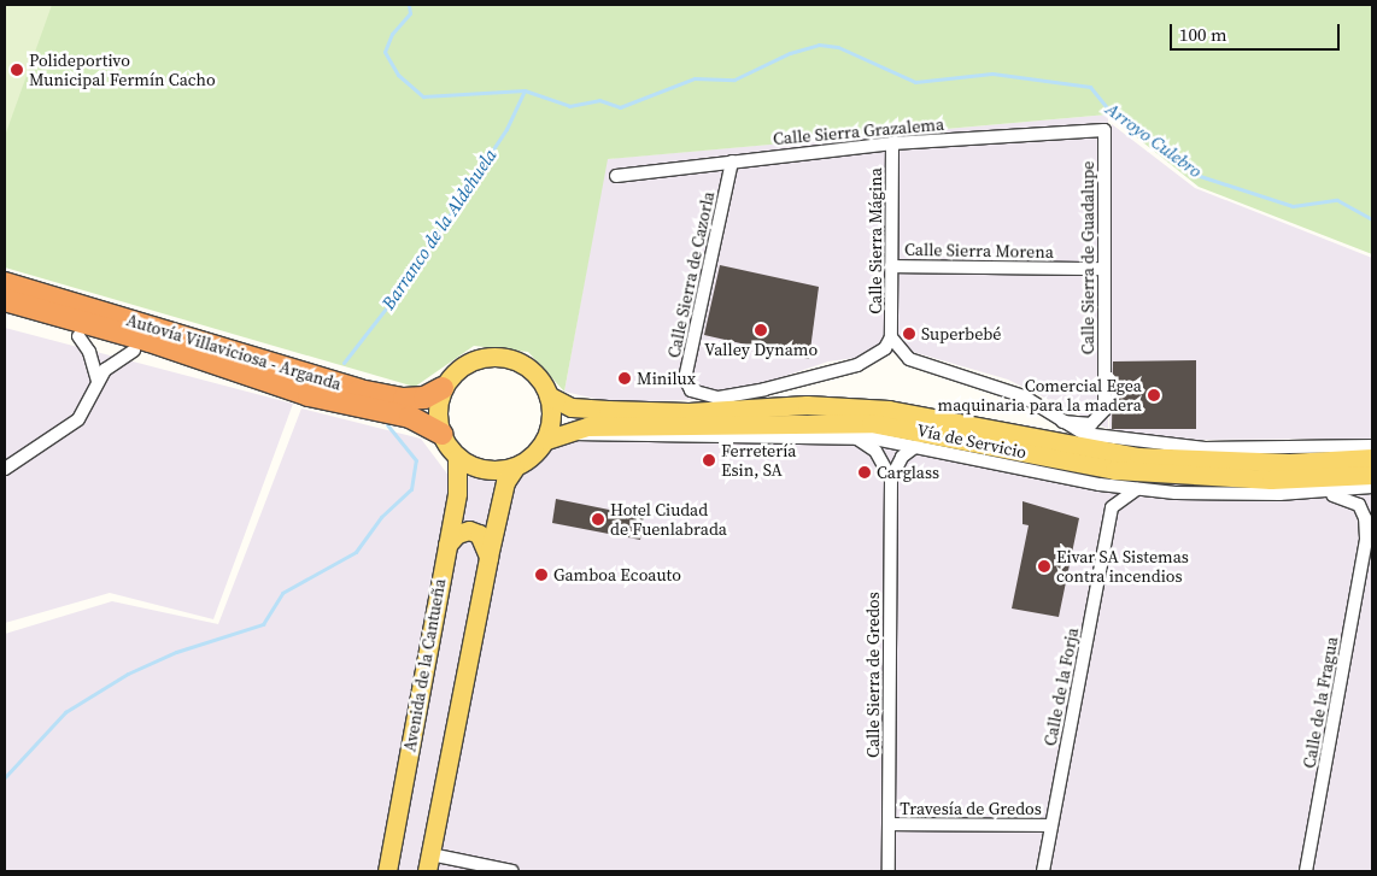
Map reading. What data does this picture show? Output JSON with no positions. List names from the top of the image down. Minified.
{"streets":{"highway":["Autovía Villaviciosa - Arganda"],"main road":["Avenida de la Cantueña"],"street":["Calle Sierra Grazalema","Calle Sierra Mágina","Calle Sierra Morena","Calle Sierra de Guadalupe","Calle Sierra de Cazorla","Vía de Servicio","Calle Sierra de Gredos","Calle de la Forja","Calle de la Fragua","Travesía de Gredos"]},"crossings":[["Calle Sierra Grazalema","Calle Sierra Mágina"],["Calle Sierra Grazalema","Calle Sierra de Guadalupe"],["Calle Sierra Grazalema","Calle Sierra de Cazorla"],["Calle Sierra Mágina","Calle Sierra Morena"],["Calle Sierra Mágina","Calle Sierra de Guadalupe"],["Calle Sierra Mágina","Calle Sierra de Cazorla"],["Calle Sierra Morena","Calle Sierra de Guadalupe"],["Autovía Villaviciosa - Arganda","Avenida de la Cantueña"],["Vía de Servicio","Calle Sierra de Gredos"],["Vía de Servicio","Calle de la Fragua"],["Calle Sierra de Gredos","Travesía de Gredos"],["Calle de la Forja","Travesía de Gredos"]],"water":["Arroyo Culebro","Barranco de la Aldehuela"],"places":["Polideportivo Municipal Fermín Cacho","Valley Dynamo","Superbebé","Minilux","Comercial Egea maquinaria para la madera","Ferretería Esin, SA","Carglass","Hotel Ciudad de Fuenlabrada","Eivar SA Sistemas contra incendios","Gamboa Ecoauto"],"scale_bar":"100 m"}
